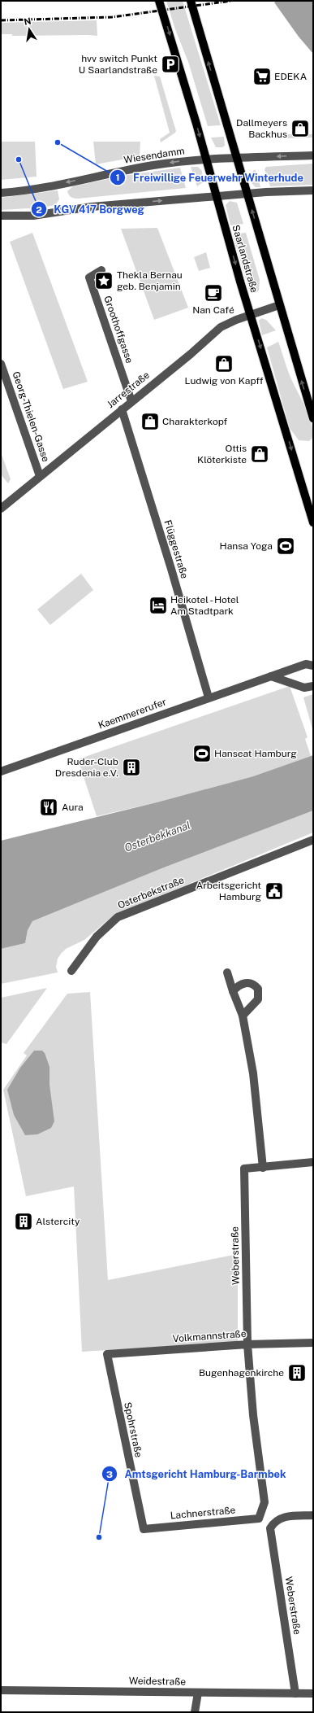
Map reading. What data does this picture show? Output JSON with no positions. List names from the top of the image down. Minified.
{"streets":{"main road":["Saarlandstraße"],"street":["Wiesendamm","Groothoffgasse","Jarrestraße","Georg-Thielen-Gasse","Flüggestraße","Kaemmererufer","Osterbekstraße","Weberstraße","Volkmannstraße","Spohrstraße","Lachnerstraße","Weidestraße"]},"crossings":[["Wiesendamm","Saarlandstraße"],["Saarlandstraße","Jarrestraße"],["Groothoffgasse","Jarrestraße"],["Jarrestraße","Georg-Thielen-Gasse"],["Jarrestraße","Flüggestraße"],["Flüggestraße","Kaemmererufer"],["Weberstraße","Volkmannstraße"],["Weberstraße","Lachnerstraße"],["Weberstraße","Weidestraße"],["Volkmannstraße","Spohrstraße"],["Spohrstraße","Lachnerstraße"]],"water":["Osterbekkanal"],"places":{"parking":["hvv switch Punkt U Saarlandstraße"],"supermarket":["EDEKA"],"shop":["Dallmeyers Backhus","Ludwig von Kapff","Charakterkopf","Ottis Klöterkiste"],"other":["Freiwillige Feuerwehr Winterhude","KGV 417 Borgweg","Amtsgericht Hamburg-Barmbek"],"place":["Thekla Bernau geb. Benjamin"],"cafe":["Nan Café"],"sports":["Hansa Yoga","Hanseat Hamburg"],"hotel":["Heikotel - Hotel Am Stadtpark"],"building":["Ruder-Club Dresdenia e.V.","Alstercity","Bugenhagenkirche"],"restaurant":["Aura"],"public building":["Arbeitsgericht Hamburg"]},"north":"top"}
